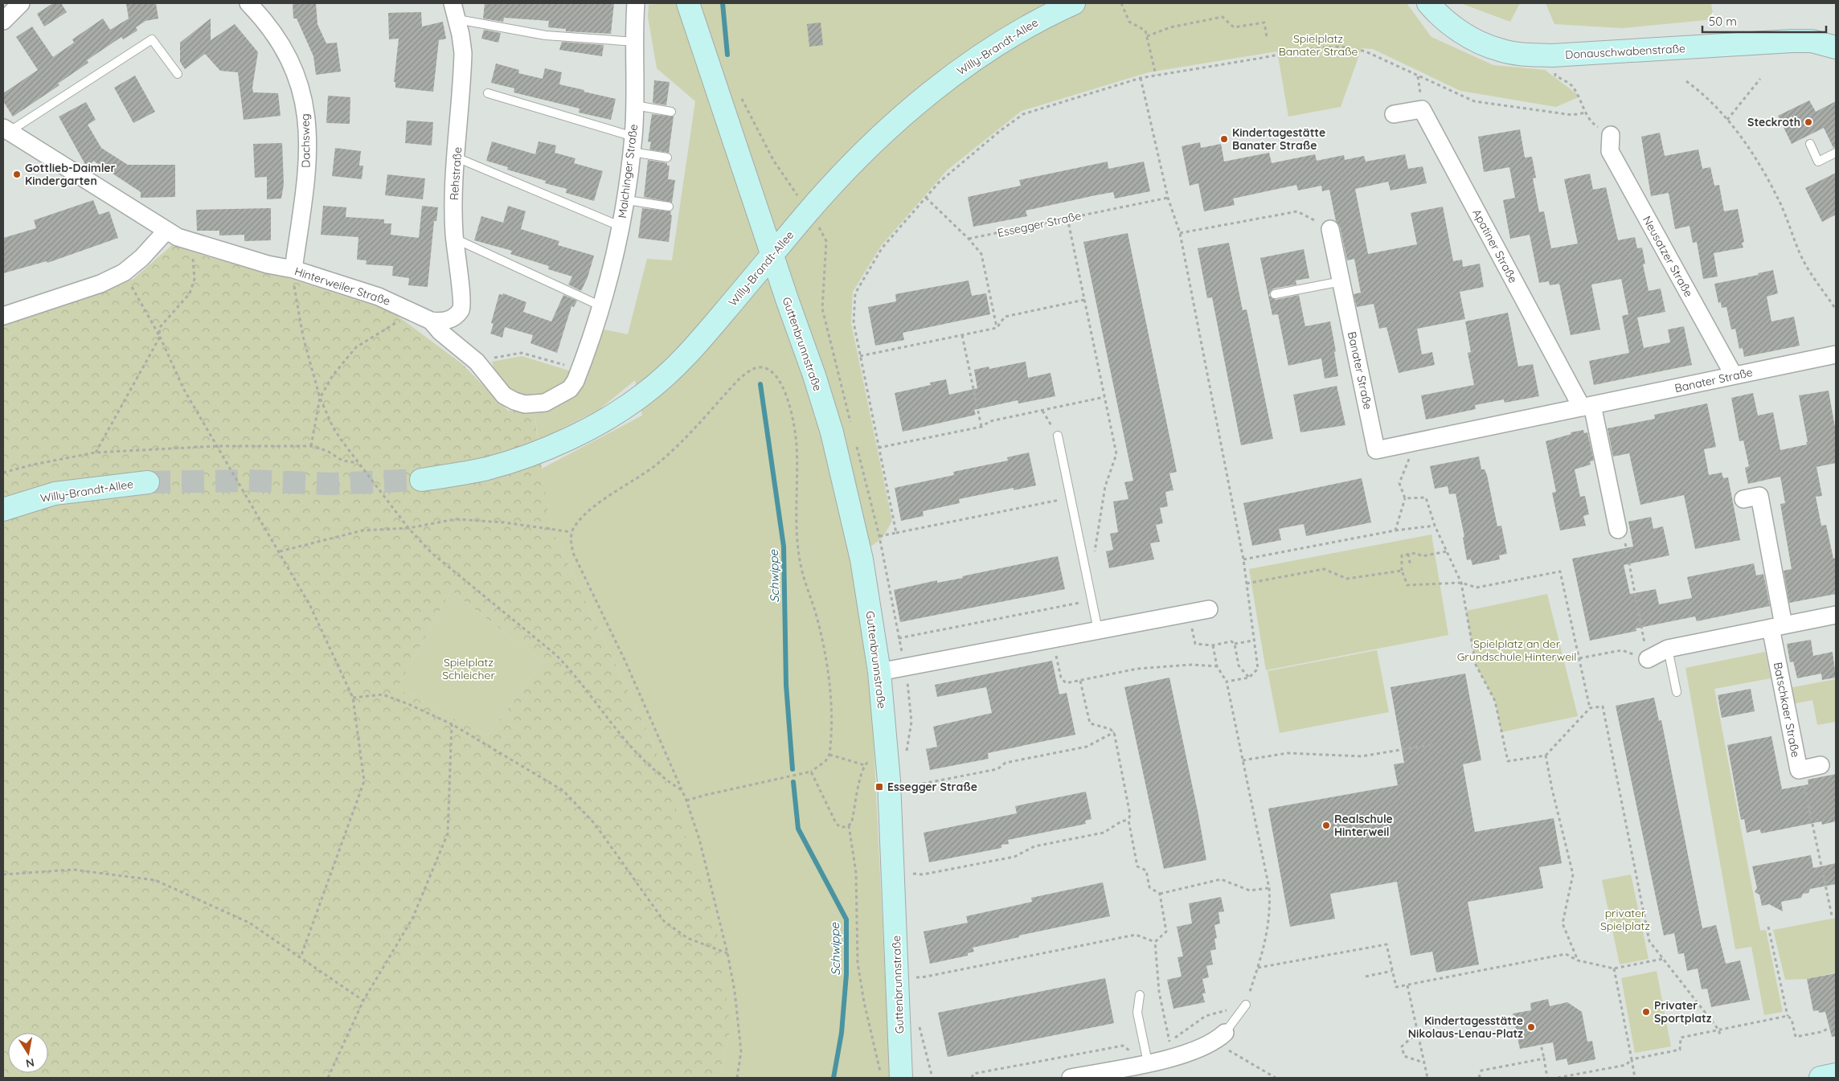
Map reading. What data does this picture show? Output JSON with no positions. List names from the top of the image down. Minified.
{"streets":{"street":["Willy-Brandt-Allee","Donauschwabenstraße","Dachsweg","Maichinger Straße","Rehstraße","Apatiner Straße","Neusatzer Straße","Hinterweiler Straße","Guttenbrunnstraße","Banater Straße","Batschkaer Straße"],"path":["Essegger Straße"]},"crossings":[["Willy-Brandt-Allee","Guttenbrunnstraße"],["Dachsweg","Hinterweiler Straße"],["Maichinger Straße","Hinterweiler Straße"],["Rehstraße","Hinterweiler Straße"],["Apatiner Straße","Banater Straße"],["Neusatzer Straße","Banater Straße"]],"water":["Schwippe"],"parks":["Spielplatz Banater Straße","Spielplatz an der Grundschule Hinterweil","Spielplatz Schleicher","privater Spielplatz"],"places":{"other":["Steckroth","Kindertagestätte Banater Straße","Gottlieb-Daimler Kindergarten","Realschule Hinterweil","Privater Sportplatz","Kindertagesstätte Nikolaus-Lenau-Platz"],"transit":["Essegger Straße"]},"scale_bar":"50 m","north":"bottom"}
